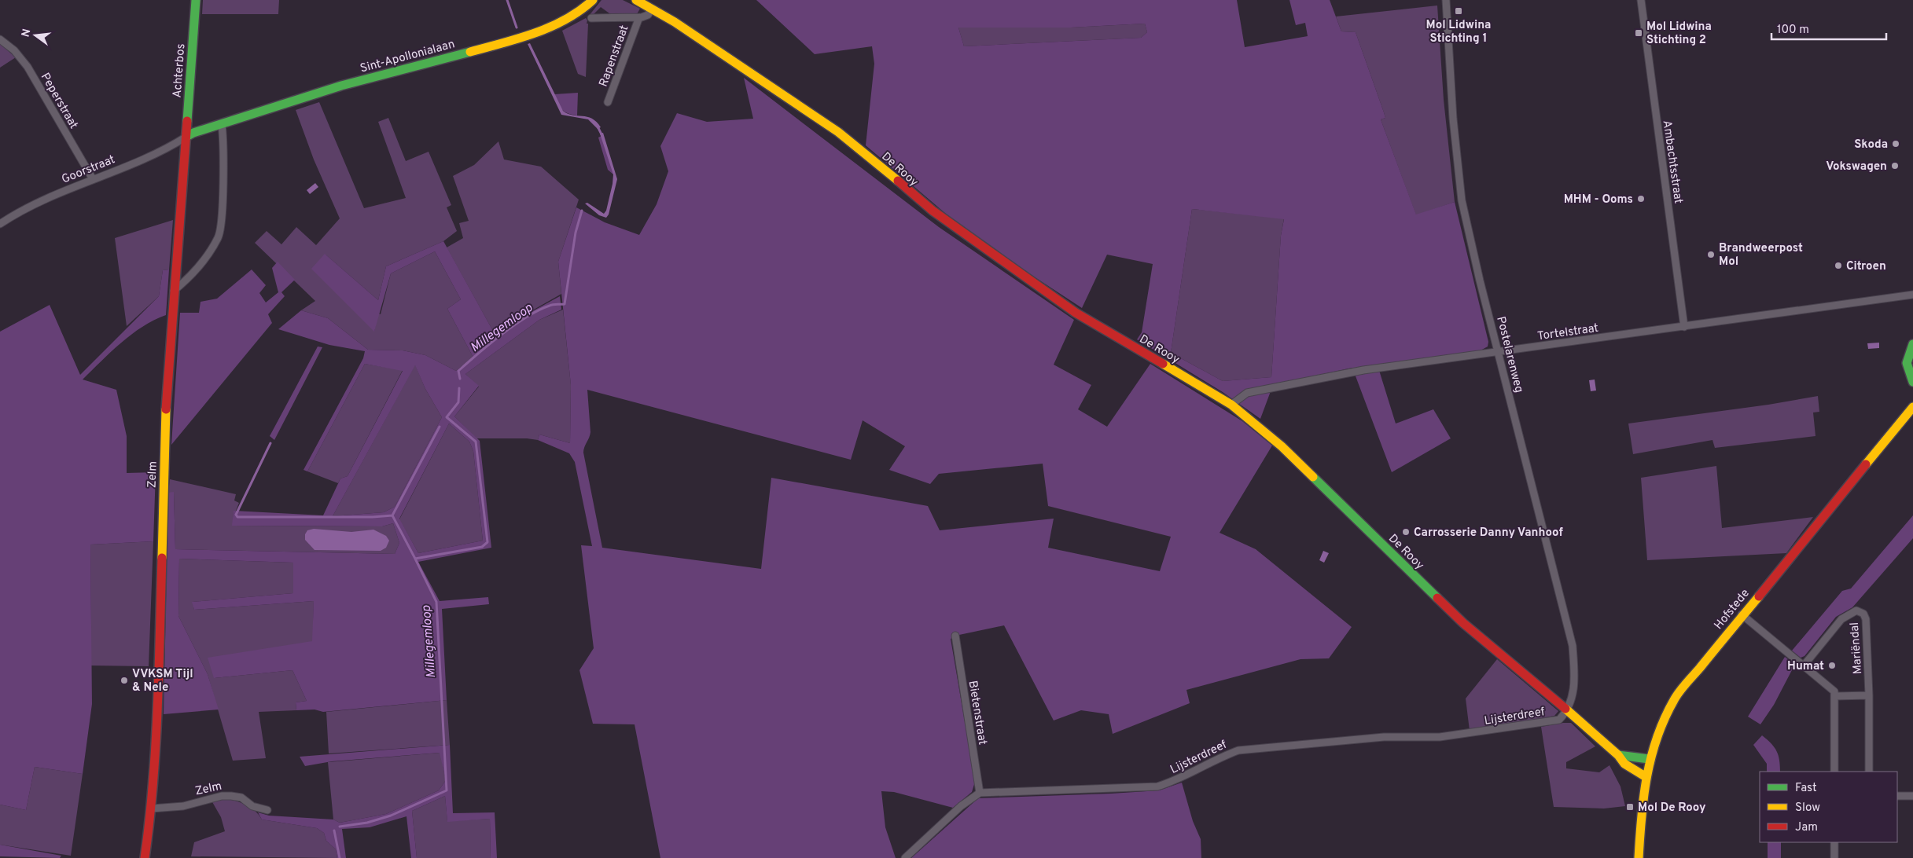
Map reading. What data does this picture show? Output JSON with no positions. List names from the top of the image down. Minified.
{"streets":{"street":["Sint-Apollonialaan","Rapenstraat","Achterbos","Peperstraat","Ambachtsstraat","Goorstraat","De Rooy","Tortelstraat","Postelarenweg","Zelm","Hofstede","Mariëndal","Bietenstraat","Lijsterdreef"]},"crossings":[["Sint-Apollonialaan","Achterbos"],["Sint-Apollonialaan","Goorstraat"],["Sint-Apollonialaan","Zelm"],["Achterbos","Goorstraat"],["Achterbos","Zelm"],["Peperstraat","Goorstraat"],["Ambachtsstraat","Tortelstraat"],["Goorstraat","Zelm"],["De Rooy","Tortelstraat"],["De Rooy","Postelarenweg"],["De Rooy","Hofstede"],["De Rooy","Lijsterdreef"],["Tortelstraat","Postelarenweg"],["Postelarenweg","Lijsterdreef"],["Bietenstraat","Lijsterdreef"]],"water":["Millegemloop"],"places":{"transit":["Mol Lidwina Stichting 1","Mol Lidwina Stichting 2","Mol De Rooy"],"other":["Skoda","Vokswagen","MHM - Ooms","Brandweerpost Mol","Citroen","Carrosserie Danny Vanhoof","Humat","VVKSM Tijl & Nele"]},"legend":["Fast","Slow","Jam"],"scale_bar":"100 m","north":"left"}
